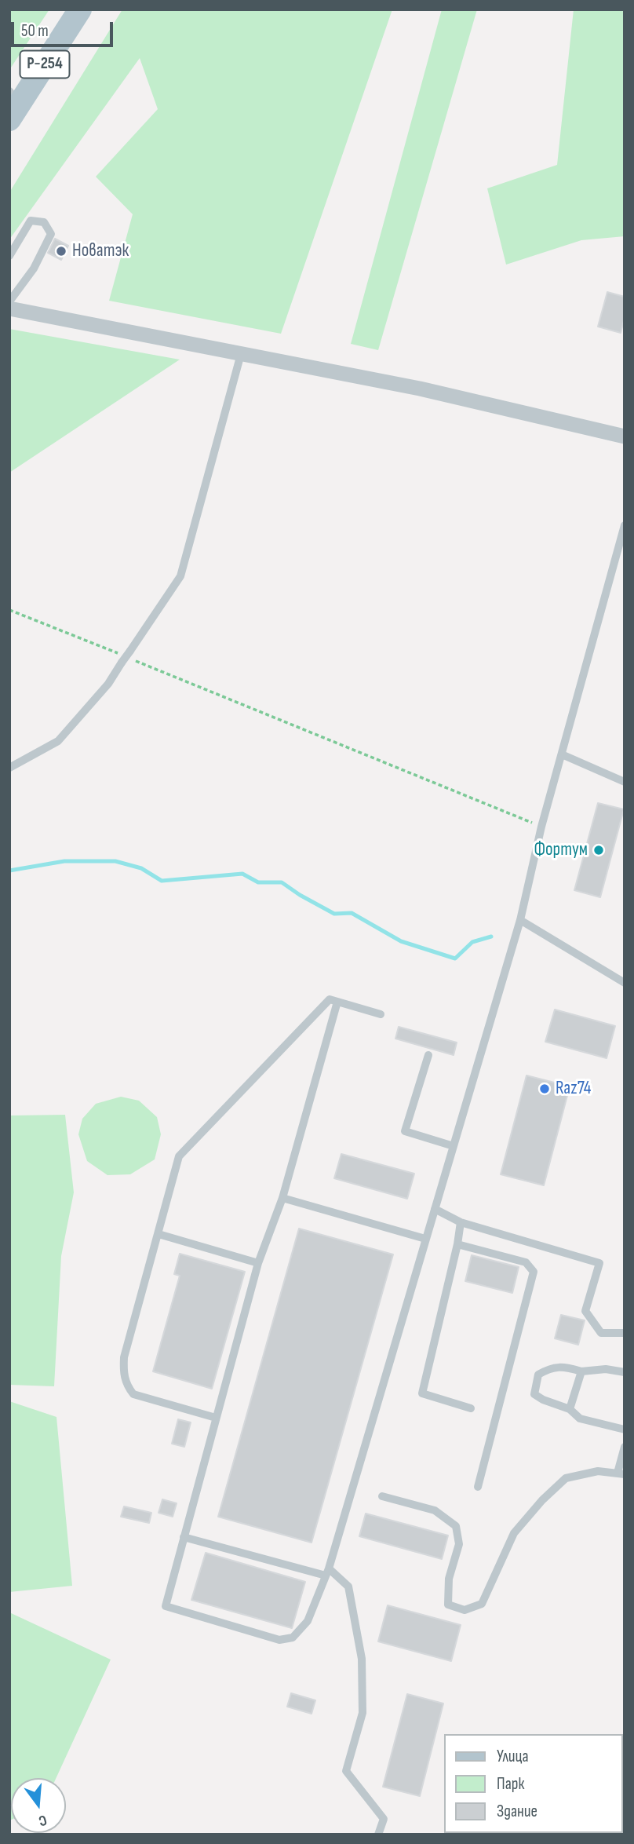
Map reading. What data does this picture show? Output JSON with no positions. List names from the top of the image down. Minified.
{"streets":{"main road":["Р-254"]},"places":["Новатэк","Фортум","Raz74"],"legend":["Улица","Парк","Здание"],"scale_bar":"50 m","north":"bottom"}
